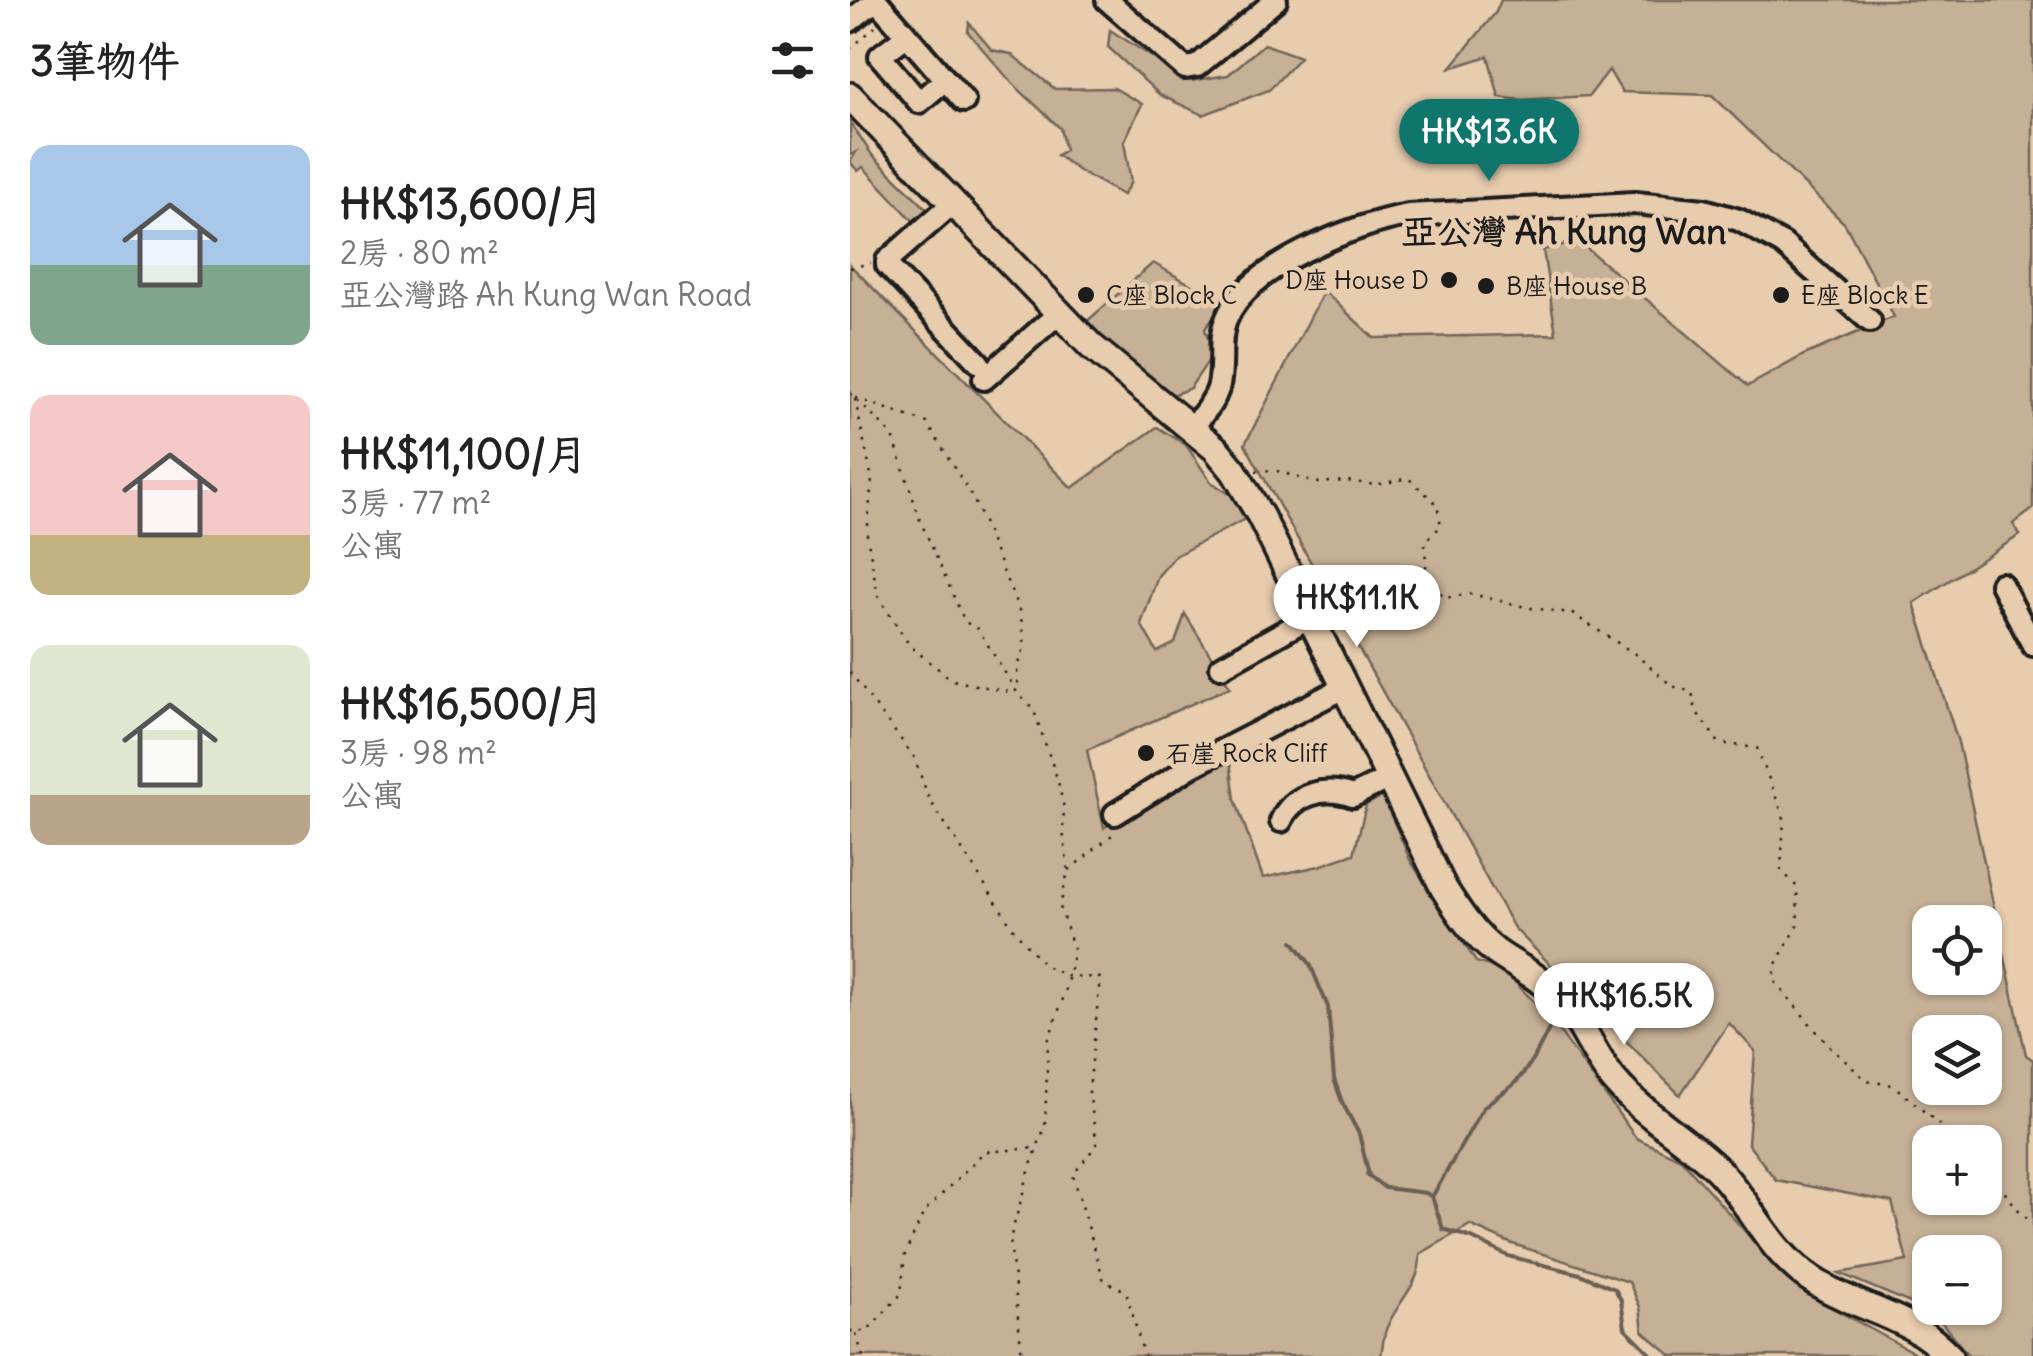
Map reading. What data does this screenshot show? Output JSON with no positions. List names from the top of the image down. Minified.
{"districts":["亞公灣 Ah Kung Wan"],"places":["D座 House D","B座 House B","C座 Block C","E座 Block E","石崖 Rock Cliff"],"page":{"heading":"3筆物件","price":["HK$13.6K","HK$11.1K","HK$16.5K"],"list":[{"name":"HK$13,600/月","note":"2房 · 80 m² · 亞公灣路 Ah Kung Wan Road"},{"name":"HK$11,100/月","note":"3房 · 77 m² · 公寓"},{"name":"HK$16,500/月","note":"3房 · 98 m² · 公寓"}],"map_buttons":["+","−"]}}
